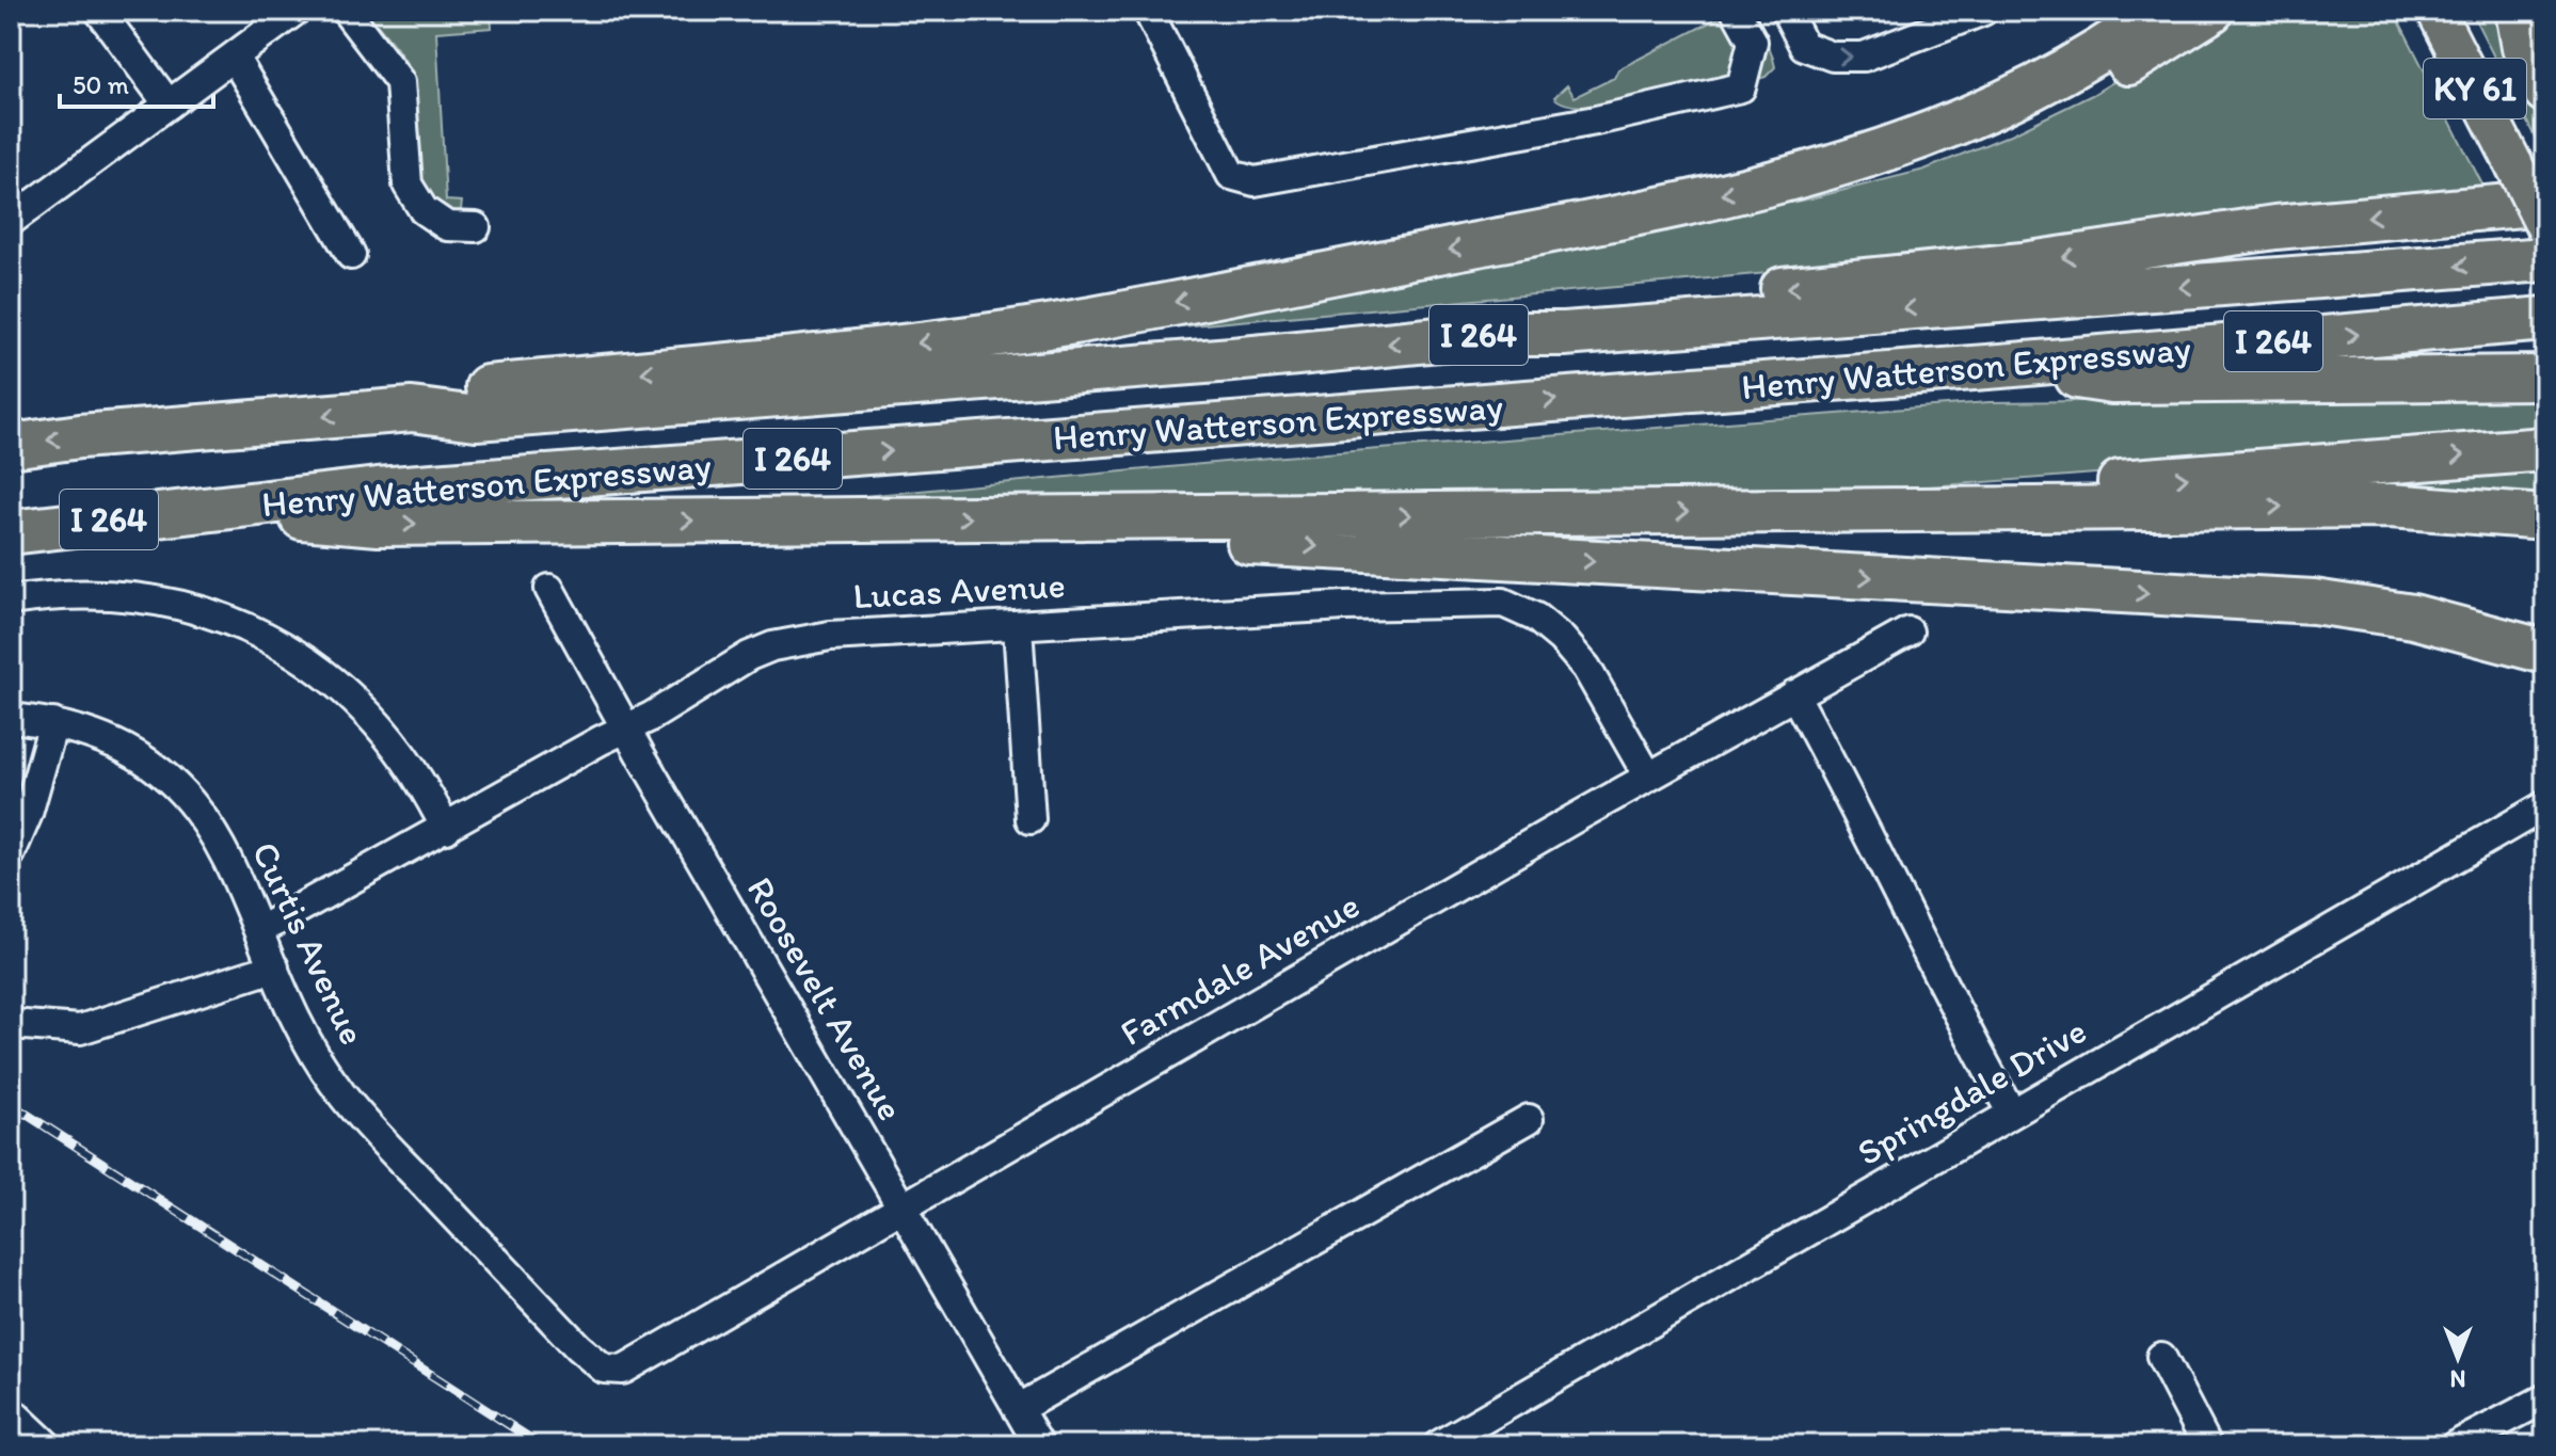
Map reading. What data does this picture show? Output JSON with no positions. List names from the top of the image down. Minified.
{"streets":{"highway":["I 264","Henry Watterson Expressway"],"main road":["KY 61"],"street":["Lucas Avenue","Curtis Avenue","Farmdale Avenue","Roosevelt Avenue","Springdale Drive"]},"crossings":[["Lucas Avenue","Curtis Avenue"],["Lucas Avenue","Farmdale Avenue"],["Lucas Avenue","Roosevelt Avenue"],["Curtis Avenue","Farmdale Avenue"],["Farmdale Avenue","Roosevelt Avenue"]],"scale_bar":"50 m","north":"bottom"}
